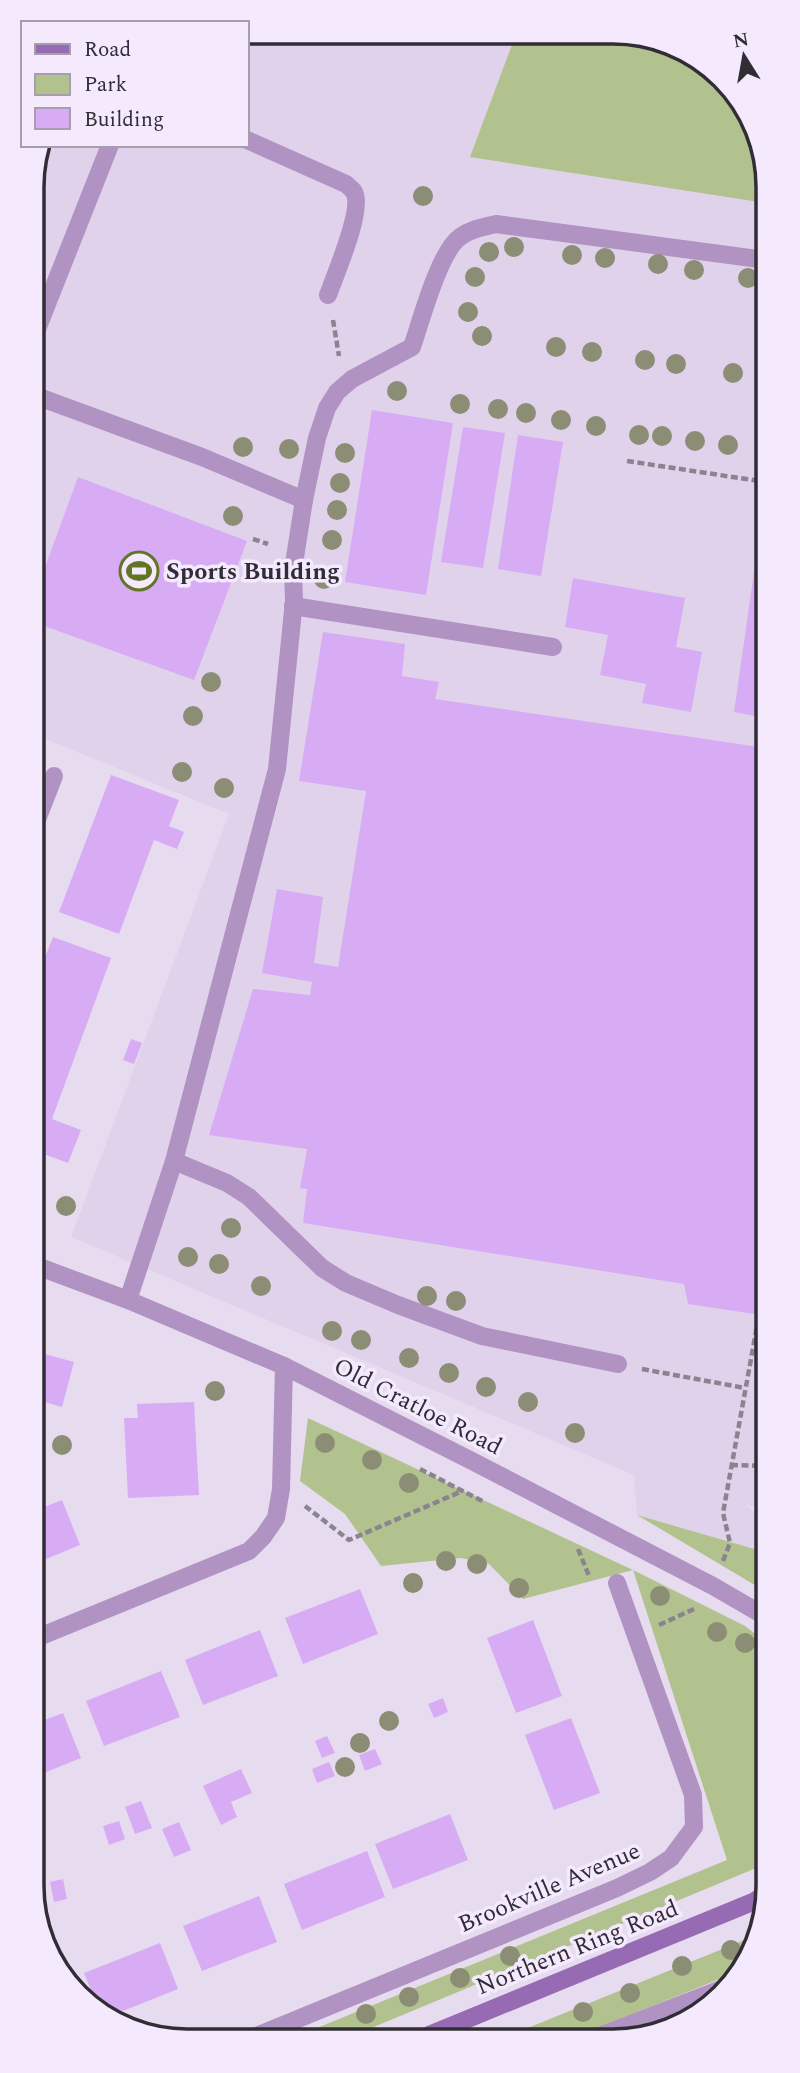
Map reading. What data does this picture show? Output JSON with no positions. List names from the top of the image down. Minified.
{"streets":{"main road":["Northern Ring Road"],"street":["Old Cratloe Road","Brookville Avenue"]},"places":{"sports":["Sports Building"]},"legend":["Road","Park","Building"],"north":"top"}
